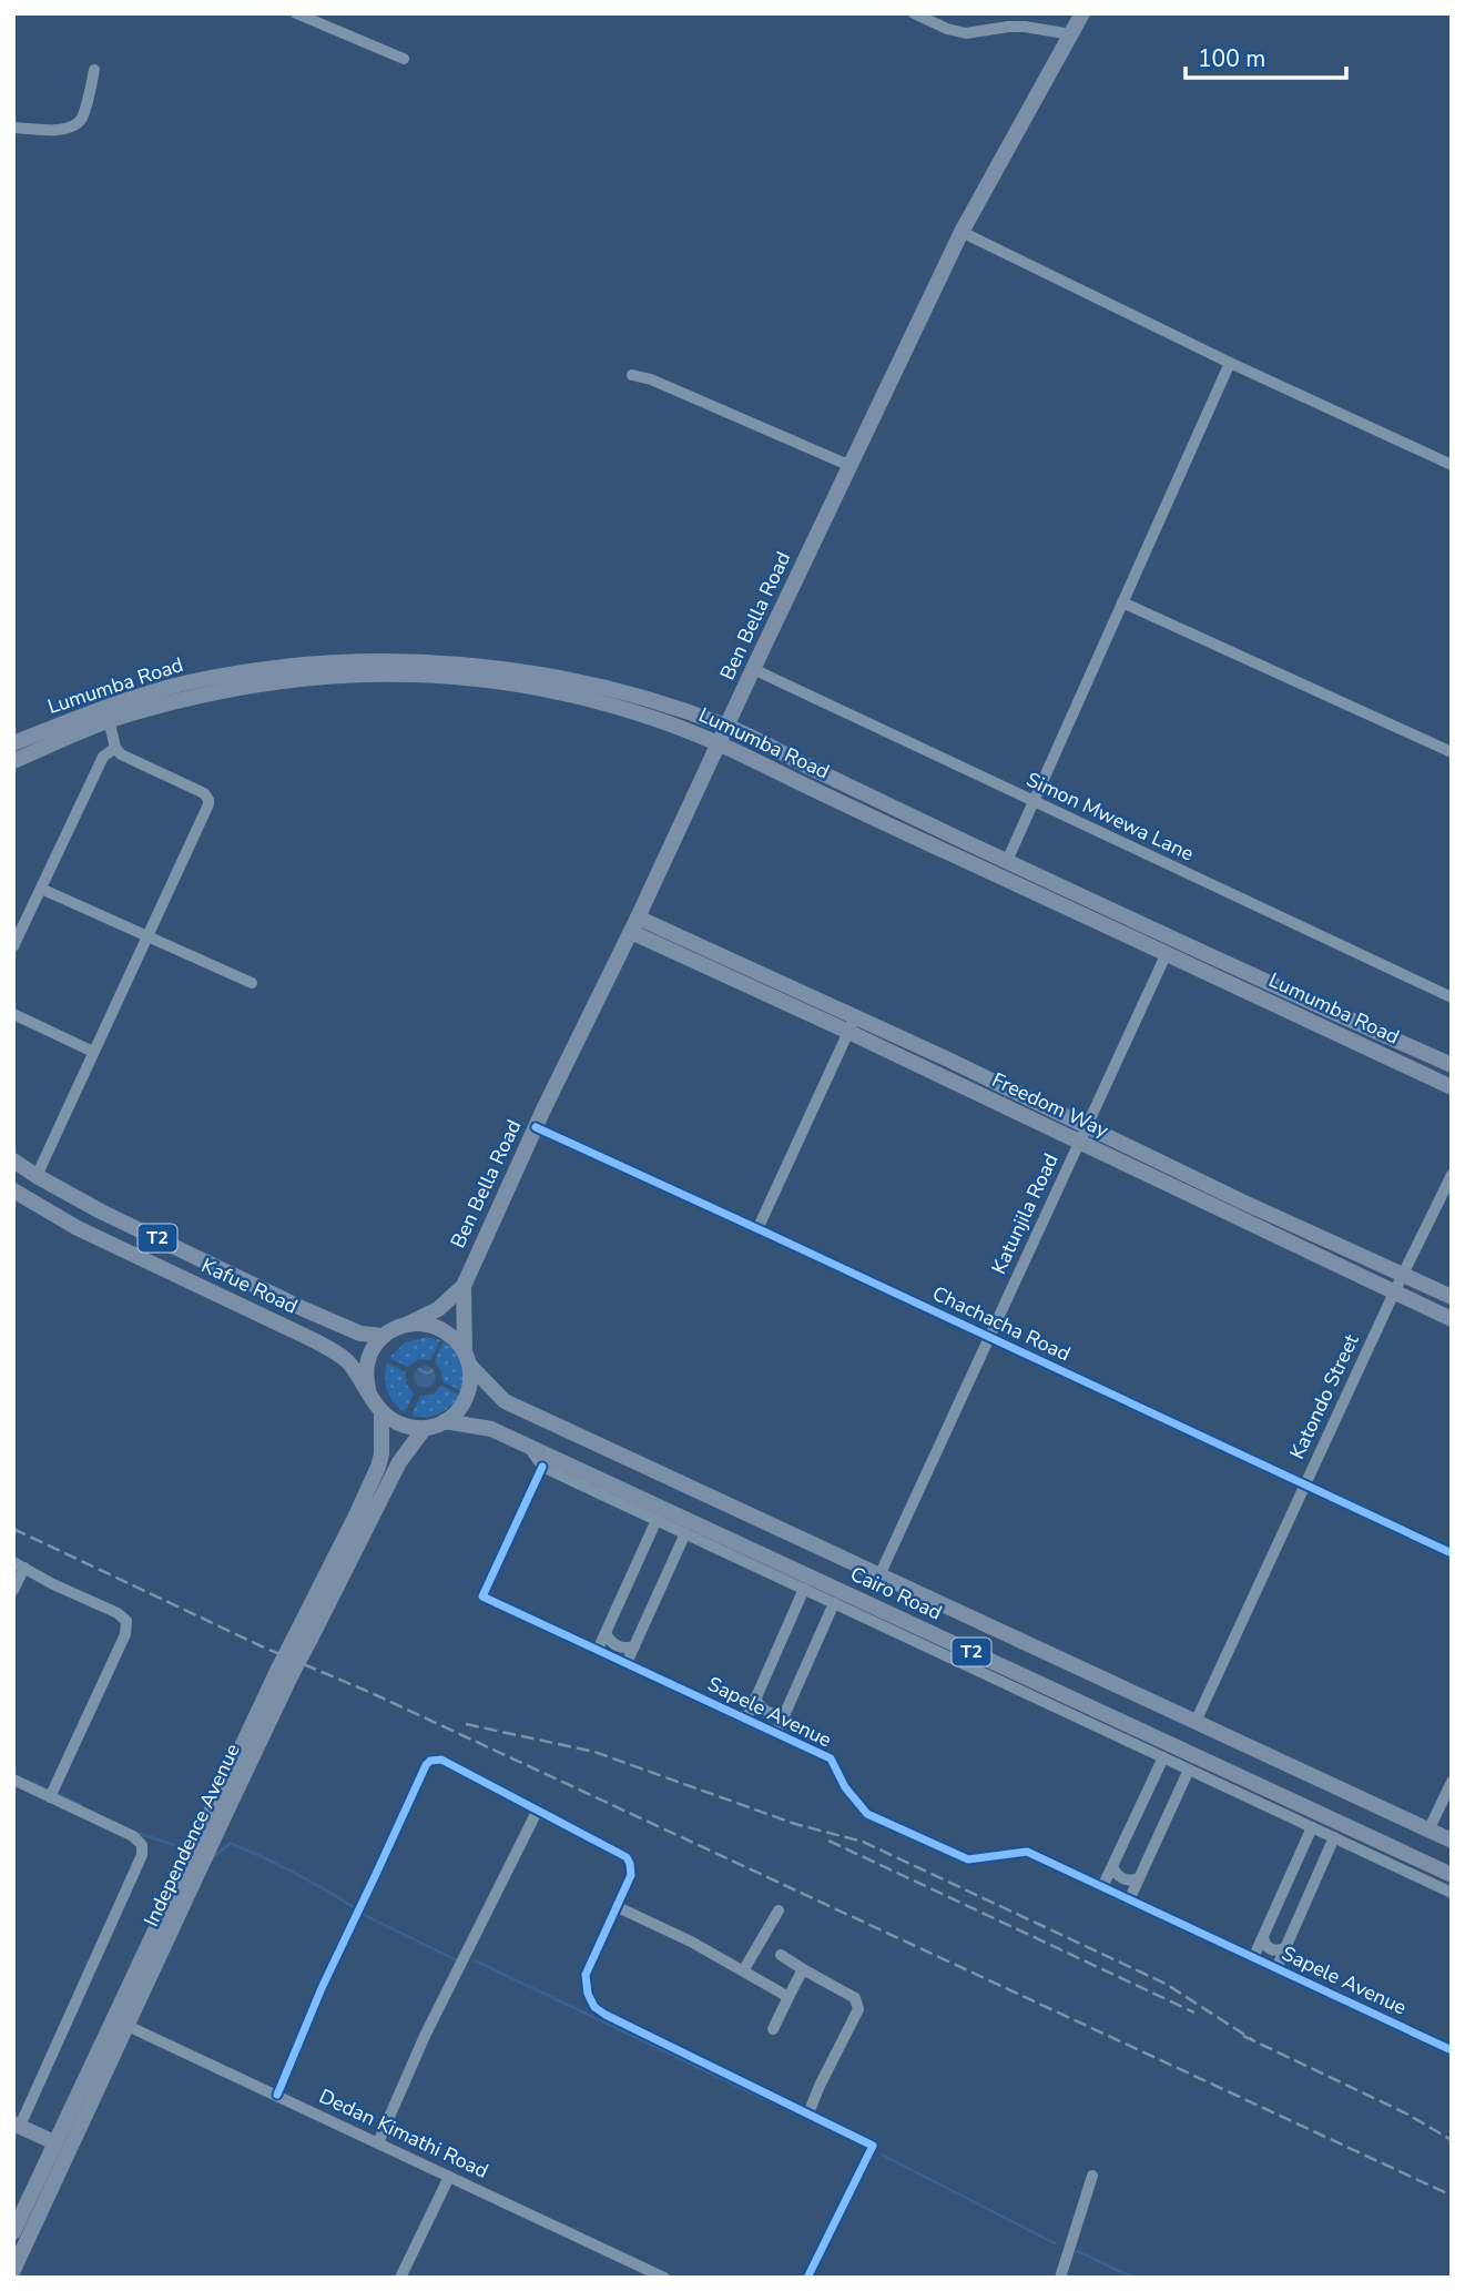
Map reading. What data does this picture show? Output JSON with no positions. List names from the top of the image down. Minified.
{"streets":{"main road":["Ben Bella Road","Lumumba Road","Freedom Way","T2","Kafue Road","Cairo Road","Independence Avenue"],"street":["Simon Mwewa Lane","Katunjila Road","Chachacha Road","Katondo Street","Sapele Avenue","Dedan Kimathi Road"]},"crossings":[["Ben Bella Road","Lumumba Road"],["Ben Bella Road","Simon Mwewa Lane"],["Ben Bella Road","Freedom Way"],["Ben Bella Road","Kafue Road"],["Ben Bella Road","Chachacha Road"],["Ben Bella Road","Cairo Road"],["Ben Bella Road","Independence Avenue"],["Lumumba Road","Katunjila Road"],["Freedom Way","Katunjila Road"],["Freedom Way","Katondo Street"],["Katunjila Road","Chachacha Road"],["Katunjila Road","Cairo Road"],["Kafue Road","Cairo Road"],["Kafue Road","Independence Avenue"],["Chachacha Road","Katondo Street"],["Katondo Street","Cairo Road"],["Cairo Road","Independence Avenue"],["Independence Avenue","Dedan Kimathi Road"]],"scale_bar":"100 m"}
